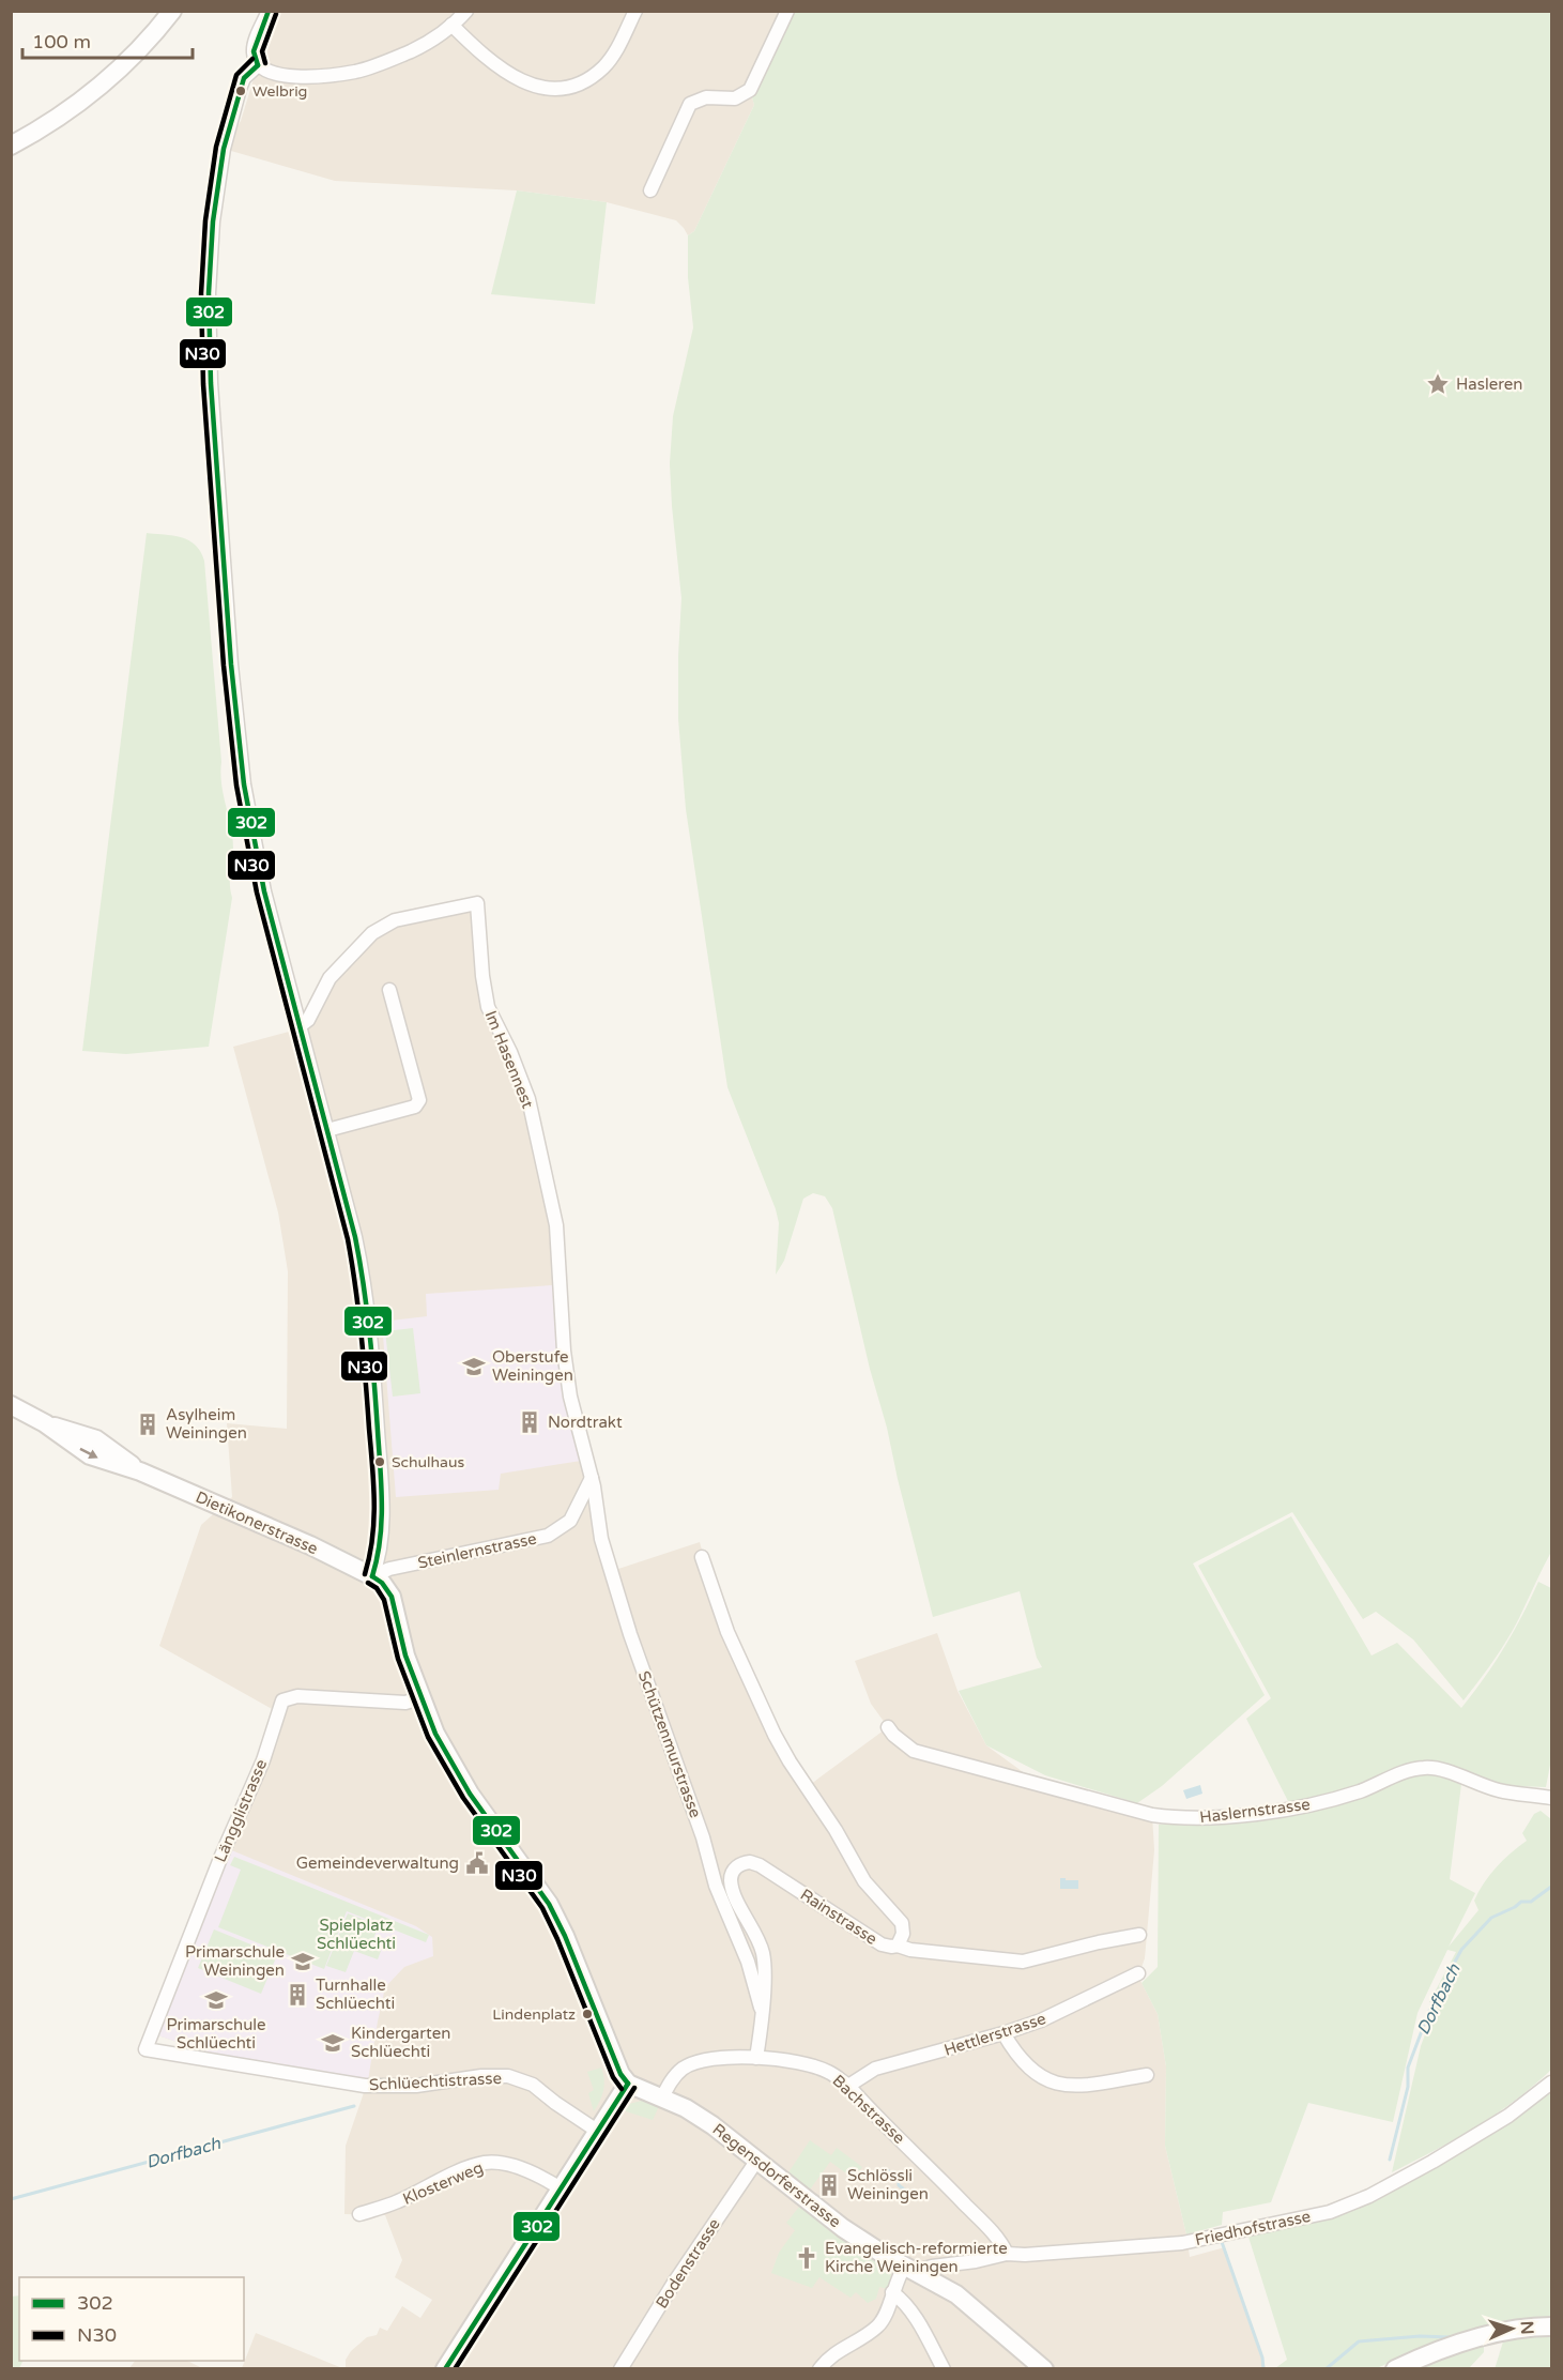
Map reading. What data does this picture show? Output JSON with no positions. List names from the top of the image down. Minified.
{"streets":{"street":["Im Hasennest","Dietikonerstrasse","Steinlernstrasse","Schützenmurstrasse","Längglistrasse","Haslernstrasse","Rainstrasse","Hettlerstrasse","Schlüechtistrasse","Bachstrasse","Regensdorferstrasse","Klosterweg","Friedhofstrasse","Bodenstrasse"]},"crossings":[["Im Hasennest","Steinlernstrasse"],["Im Hasennest","Schützenmurstrasse"],["Dietikonerstrasse","Steinlernstrasse"],["Steinlernstrasse","Schützenmurstrasse"],["Schützenmurstrasse","Rainstrasse"],["Längglistrasse","Schlüechtistrasse"],["Rainstrasse","Bachstrasse"],["Hettlerstrasse","Bachstrasse"],["Bachstrasse","Regensdorferstrasse"],["Bachstrasse","Friedhofstrasse"],["Regensdorferstrasse","Friedhofstrasse"],["Regensdorferstrasse","Bodenstrasse"]],"water":["Dorfbach"],"parks":["Spielplatz Schlüechti"],"places":{"other":["Welbrig","Schulhaus","Lindenplatz"],"place":["Hasleren"],"school or university":["Oberstufe Weiningen","Primarschule Weiningen","Primarschule Schlüechti","Kindergarten Schlüechti"],"building":["Nordtrakt","Asylheim Weiningen","Turnhalle Schlüechti","Schlössli Weiningen"],"public building":["Gemeindeverwaltung"],"church":["Evangelisch-reformierte Kirche Weiningen"]},"lines":["transit line 302","transit line N30"],"legend":["302","N30"],"scale_bar":"100 m","north":"right"}
